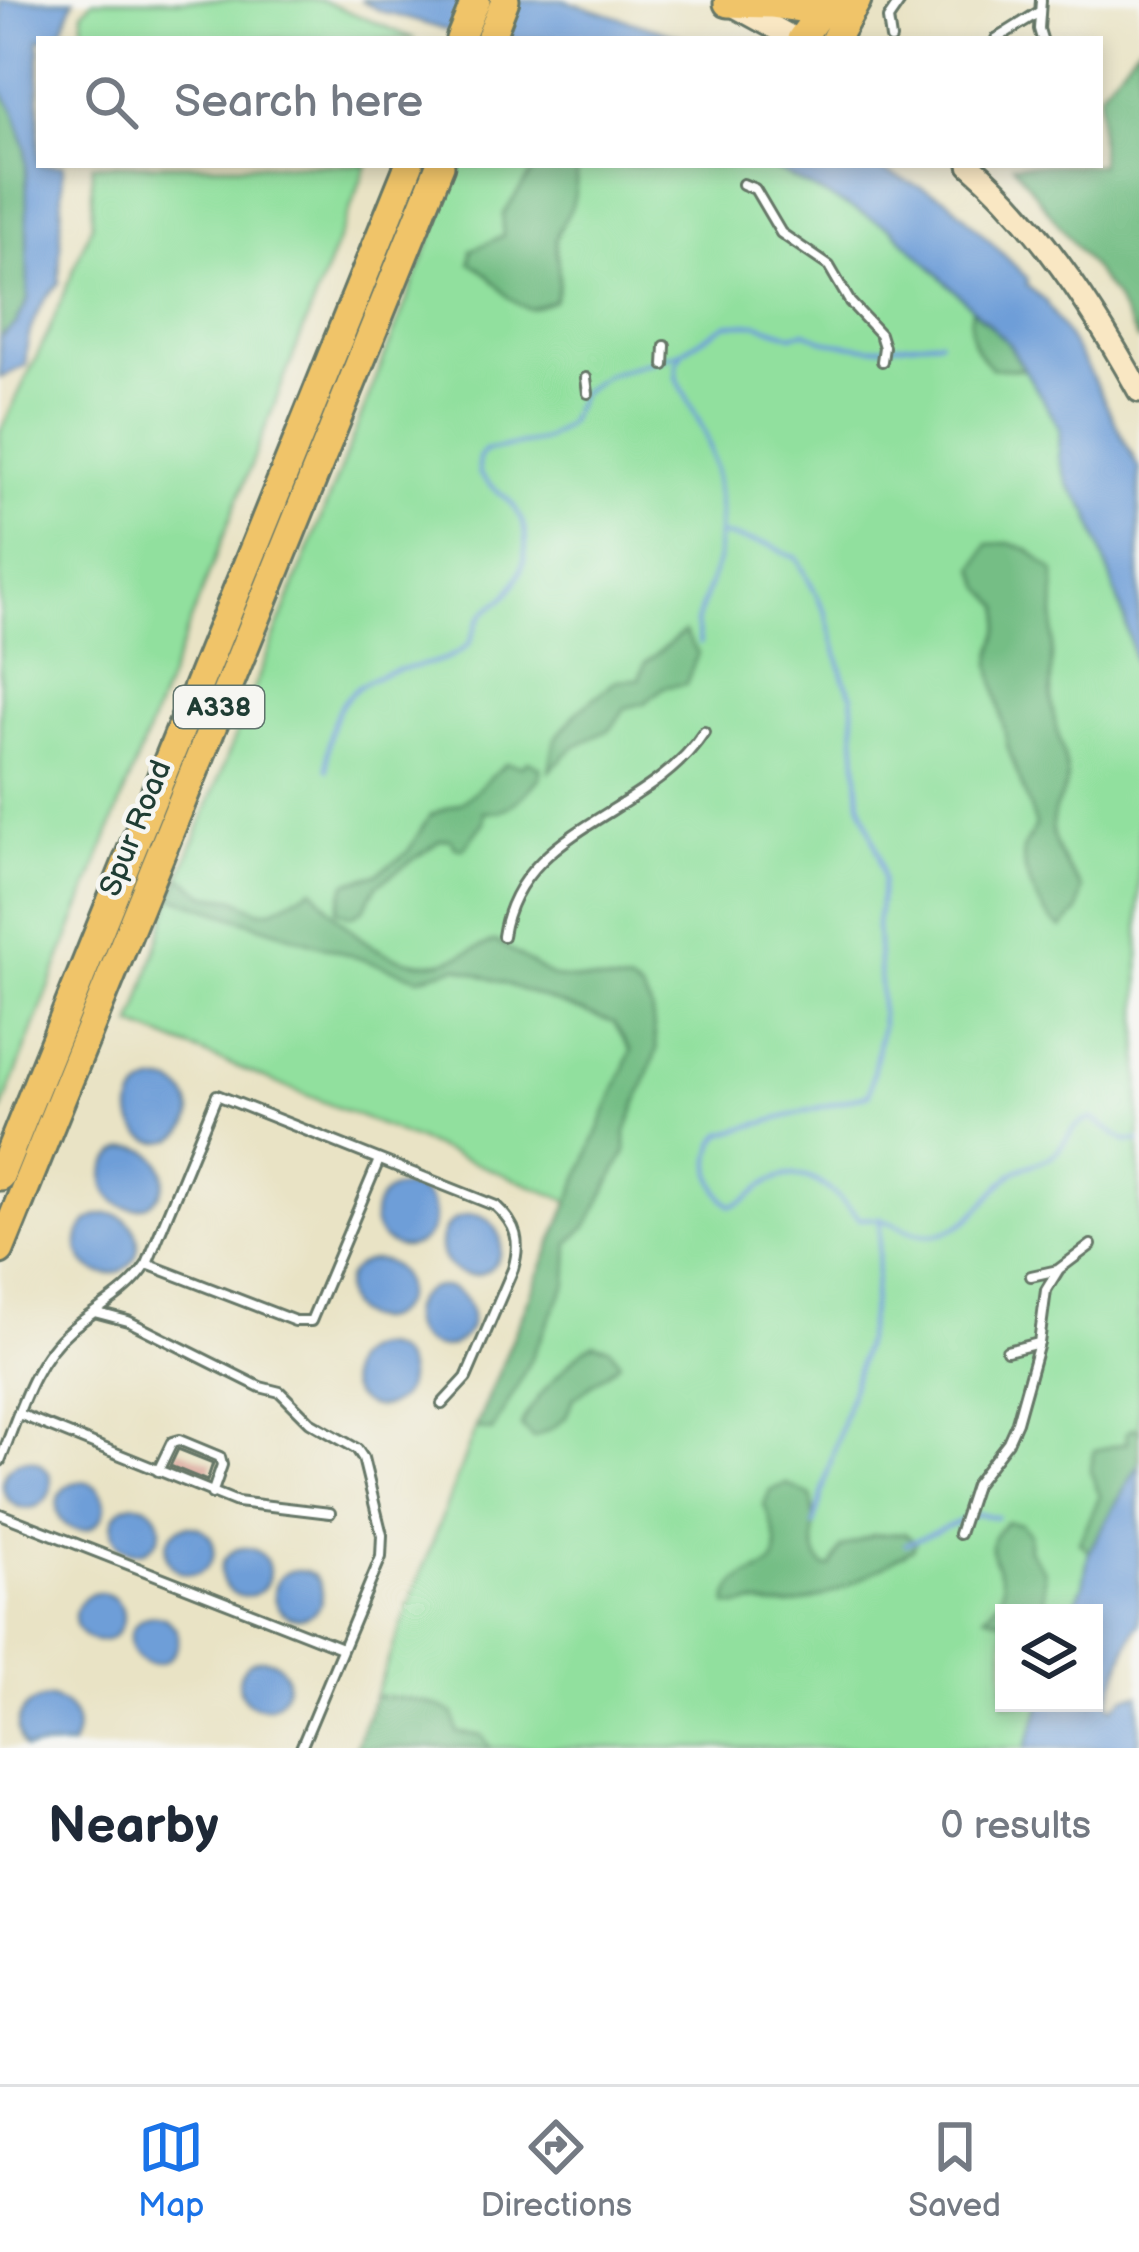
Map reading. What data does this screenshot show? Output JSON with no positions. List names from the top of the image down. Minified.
{"streets":{"highway":["A338","Spur Road"]},"page":{"search":"Search here","heading":["Nearby","0 results"],"nav":["Map","Directions","Saved"]}}
